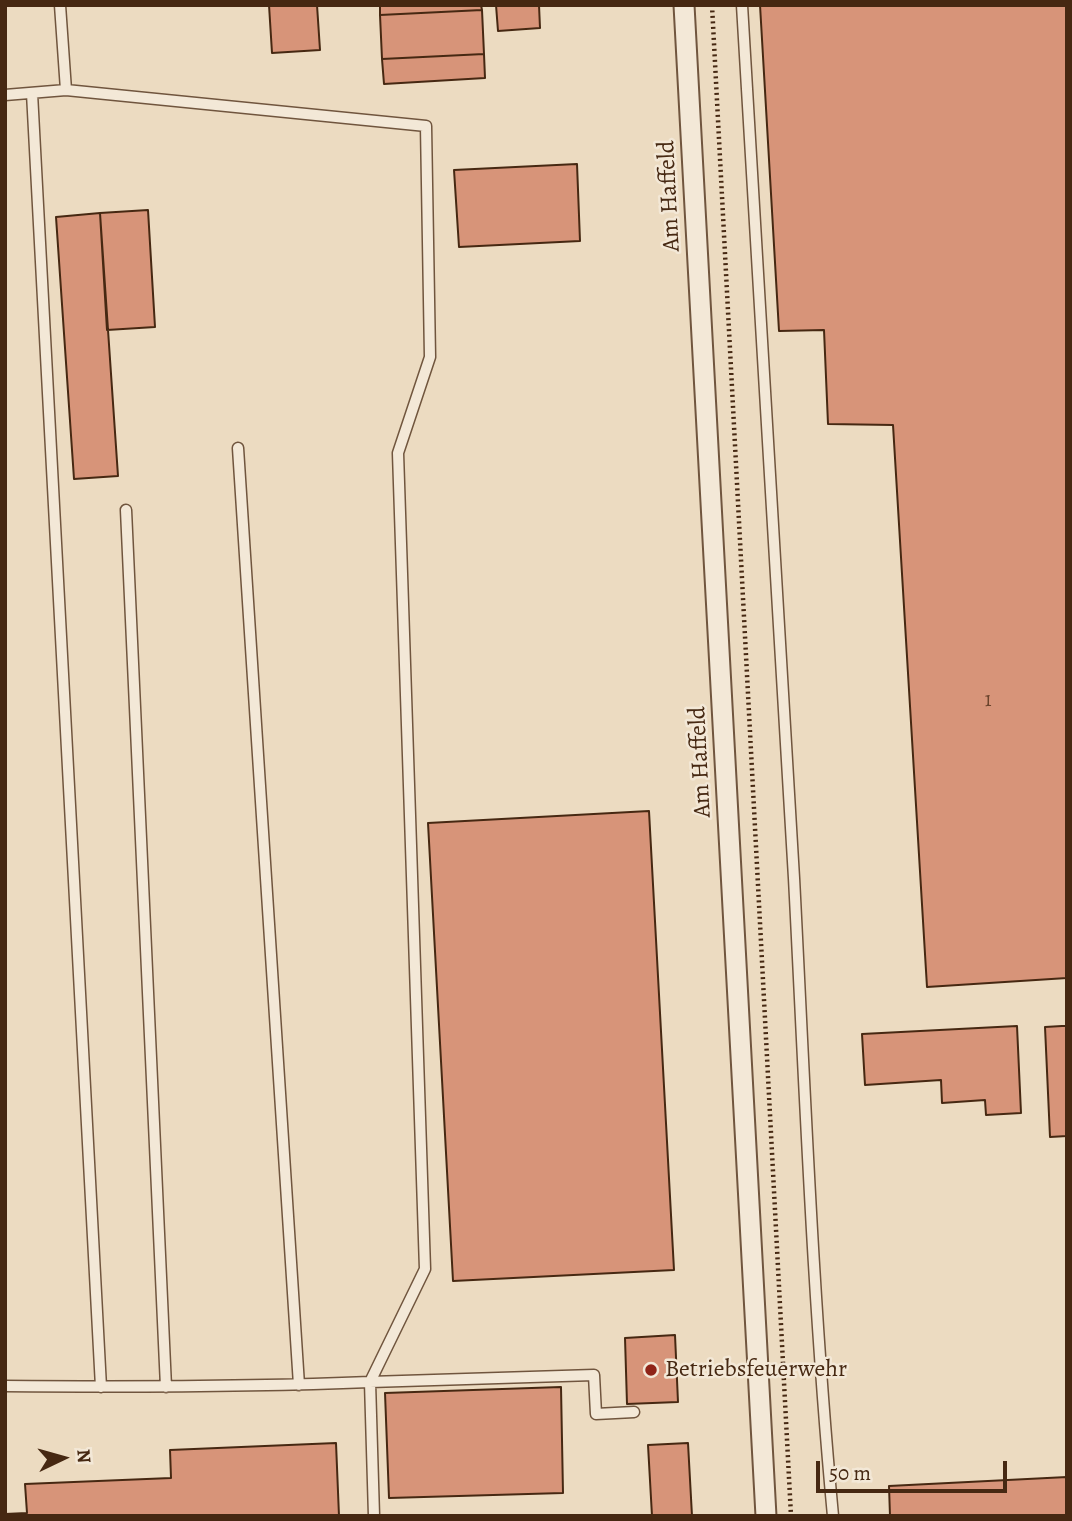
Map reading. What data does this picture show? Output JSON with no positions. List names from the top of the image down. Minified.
{"streets":{"street":["Am Haffeld"]},"places":["Betriebsfeuerwehr"],"house_numbers":["1"],"scale_bar":"50 m","north":"right"}
